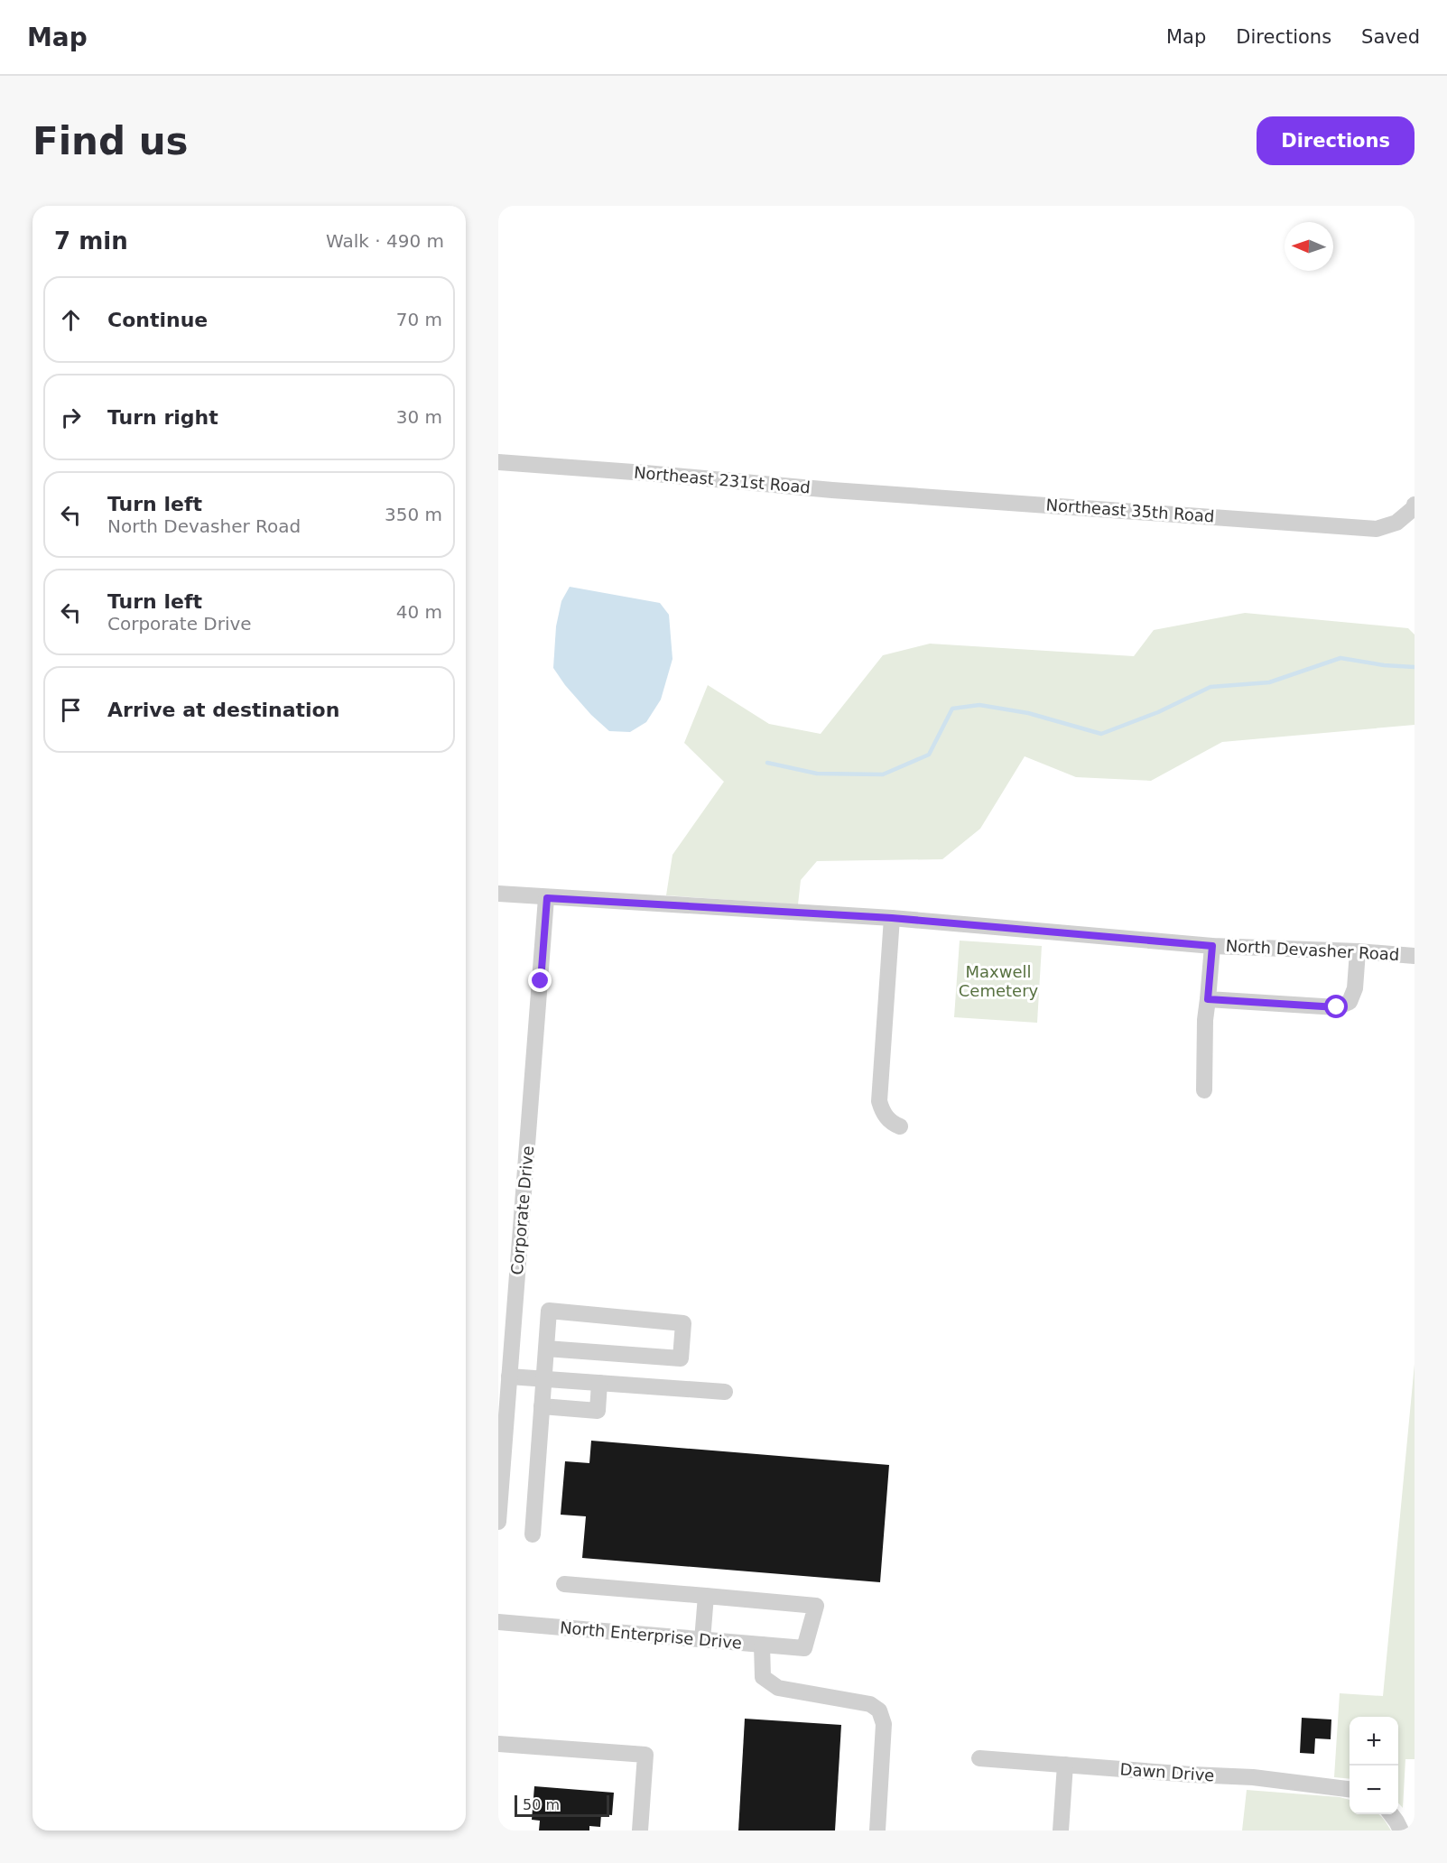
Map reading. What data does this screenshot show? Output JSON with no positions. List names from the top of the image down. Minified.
{"streets":{"street":["Northeast 231st Road","Northeast 35th Road","North Devasher Road","Corporate Drive","North Enterprise Drive","Dawn Drive"]},"crossings":[["Northeast 231st Road","Northeast 35th Road"],["North Devasher Road","Corporate Drive"]],"parks":["Maxwell Cemetery"],"scale_bar":"50 m","north":"left","page":{"header":"Map","nav":["Map","Directions","Saved"],"buttons":"Directions","title":"Find us","heading":["7 min","Walk · 490 m"],"list":[["Continue","70 m"],["Turn right","30 m"],["Turn left","North Devasher Road","350 m"],["Turn left","Corporate Drive","40 m"],"Arrive at destination"],"map_buttons":["+","−"],"scale":"50 m"}}
